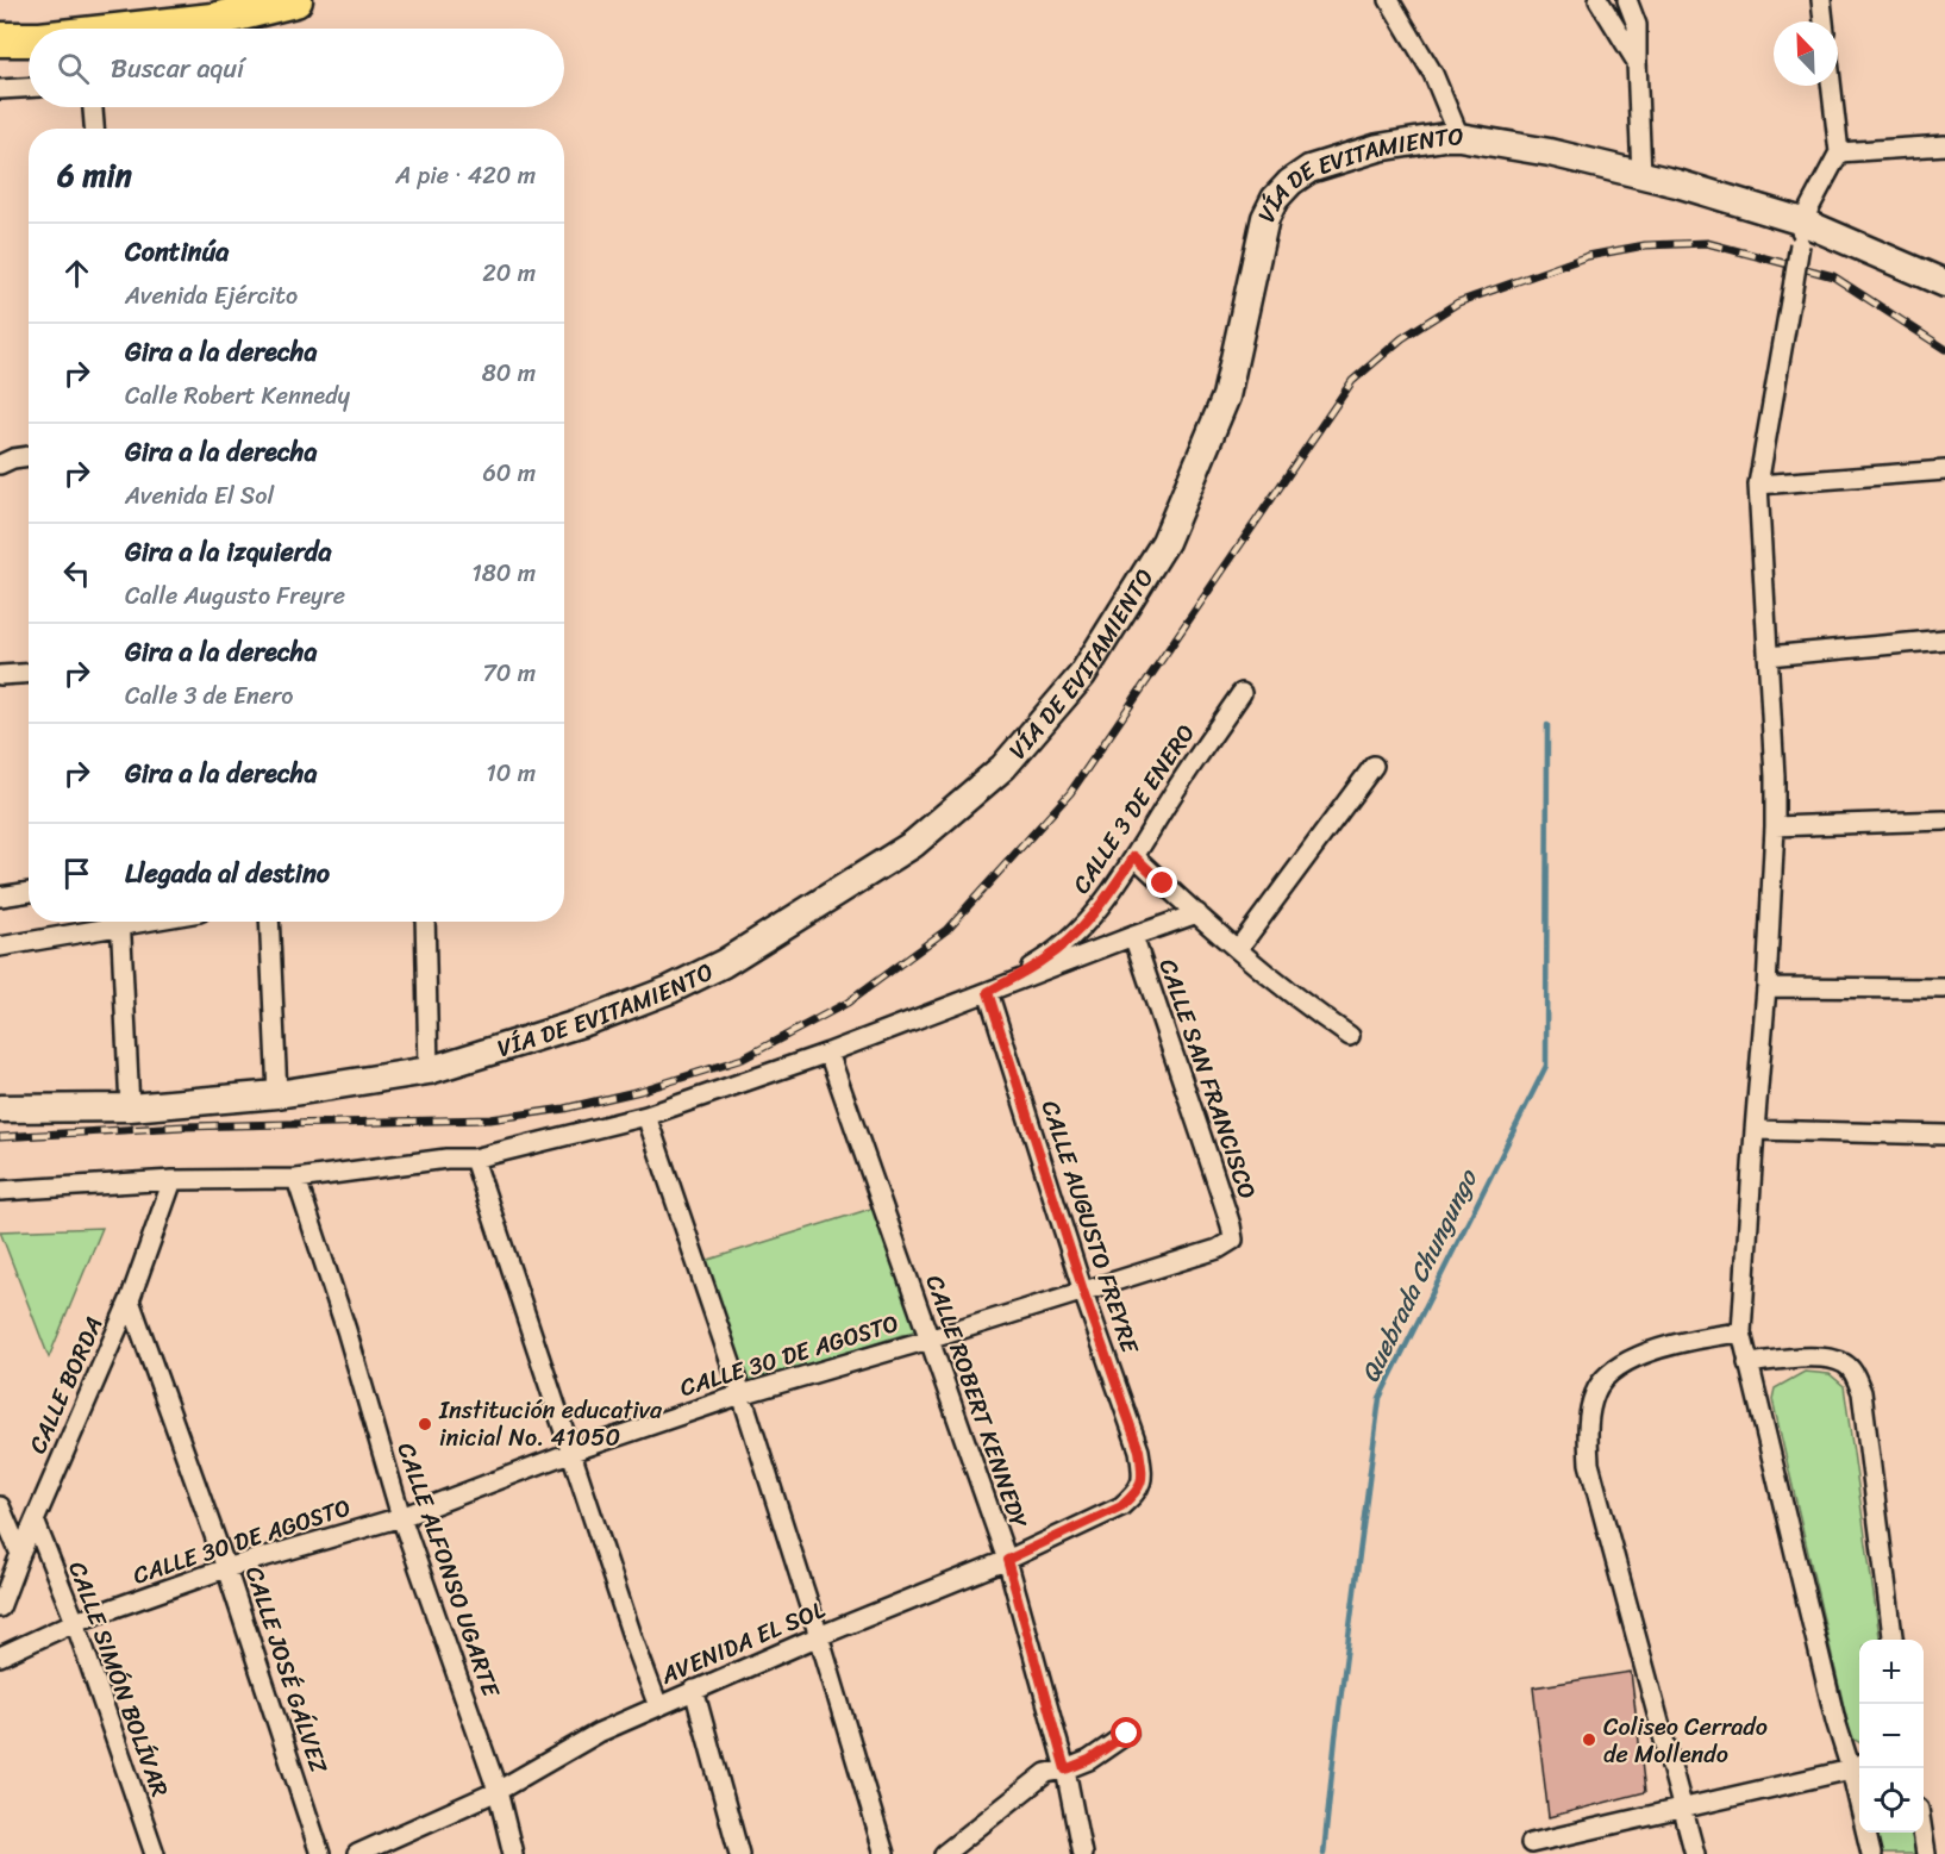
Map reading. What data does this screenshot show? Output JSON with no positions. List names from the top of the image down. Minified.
{"streets":{"main road":["VÍA DE EVITAMIENTO"],"street":["CALLE 3 DE ENERO","CALLE SAN FRANCISCO","CALLE AUGUSTO FREYRE","CALLE 30 DE AGOSTO","CALLE BORDA","CALLE ROBERT KENNEDY","CALLE ALFONSO UGARTE","AVENIDA EL SOL","CALLE JOSÉ GÁLVEZ","CALLE SIMÓN BOLÍVAR"]},"crossings":[["CALLE 3 DE ENERO","CALLE AUGUSTO FREYRE"],["CALLE SAN FRANCISCO","CALLE 30 DE AGOSTO"],["CALLE AUGUSTO FREYRE","CALLE 30 DE AGOSTO"],["CALLE AUGUSTO FREYRE","AVENIDA EL SOL"],["CALLE 30 DE AGOSTO","CALLE ROBERT KENNEDY"],["CALLE 30 DE AGOSTO","CALLE ALFONSO UGARTE"],["CALLE 30 DE AGOSTO","CALLE JOSÉ GÁLVEZ"],["CALLE 30 DE AGOSTO","CALLE SIMÓN BOLÍVAR"],["CALLE BORDA","CALLE JOSÉ GÁLVEZ"],["CALLE BORDA","CALLE SIMÓN BOLÍVAR"],["CALLE ROBERT KENNEDY","AVENIDA EL SOL"],["CALLE ALFONSO UGARTE","AVENIDA EL SOL"]],"water":["Quebrada Chungungo"],"places":["Institución educativa inicial No. 41050","Coliseo Cerrado de Mollendo"],"north":"top left","page":{"search":"Buscar aquí","heading":["6 min","A pie · 420 m"],"list":[["Continúa","Avenida Ejército","20 m"],["Gira a la derecha","Calle Robert Kennedy","80 m"],["Gira a la derecha","Avenida El Sol","60 m"],["Gira a la izquierda","Calle Augusto Freyre","180 m"],["Gira a la derecha","Calle 3 de Enero","70 m"],["Gira a la derecha","10 m"],"Llegada al destino"],"map_buttons":["+","−"]}}
